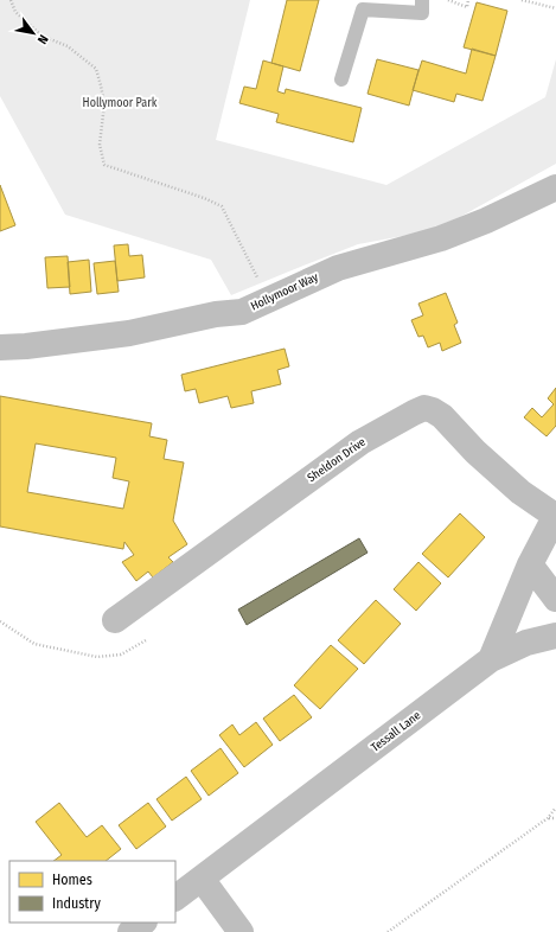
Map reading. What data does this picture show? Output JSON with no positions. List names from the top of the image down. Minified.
{"streets":{"street":["Hollymoor Way","Sheldon Drive","Tessall Lane"]},"parks":["Hollymoor Park"],"legend":["Homes","Industry"],"north":"bottom right"}
